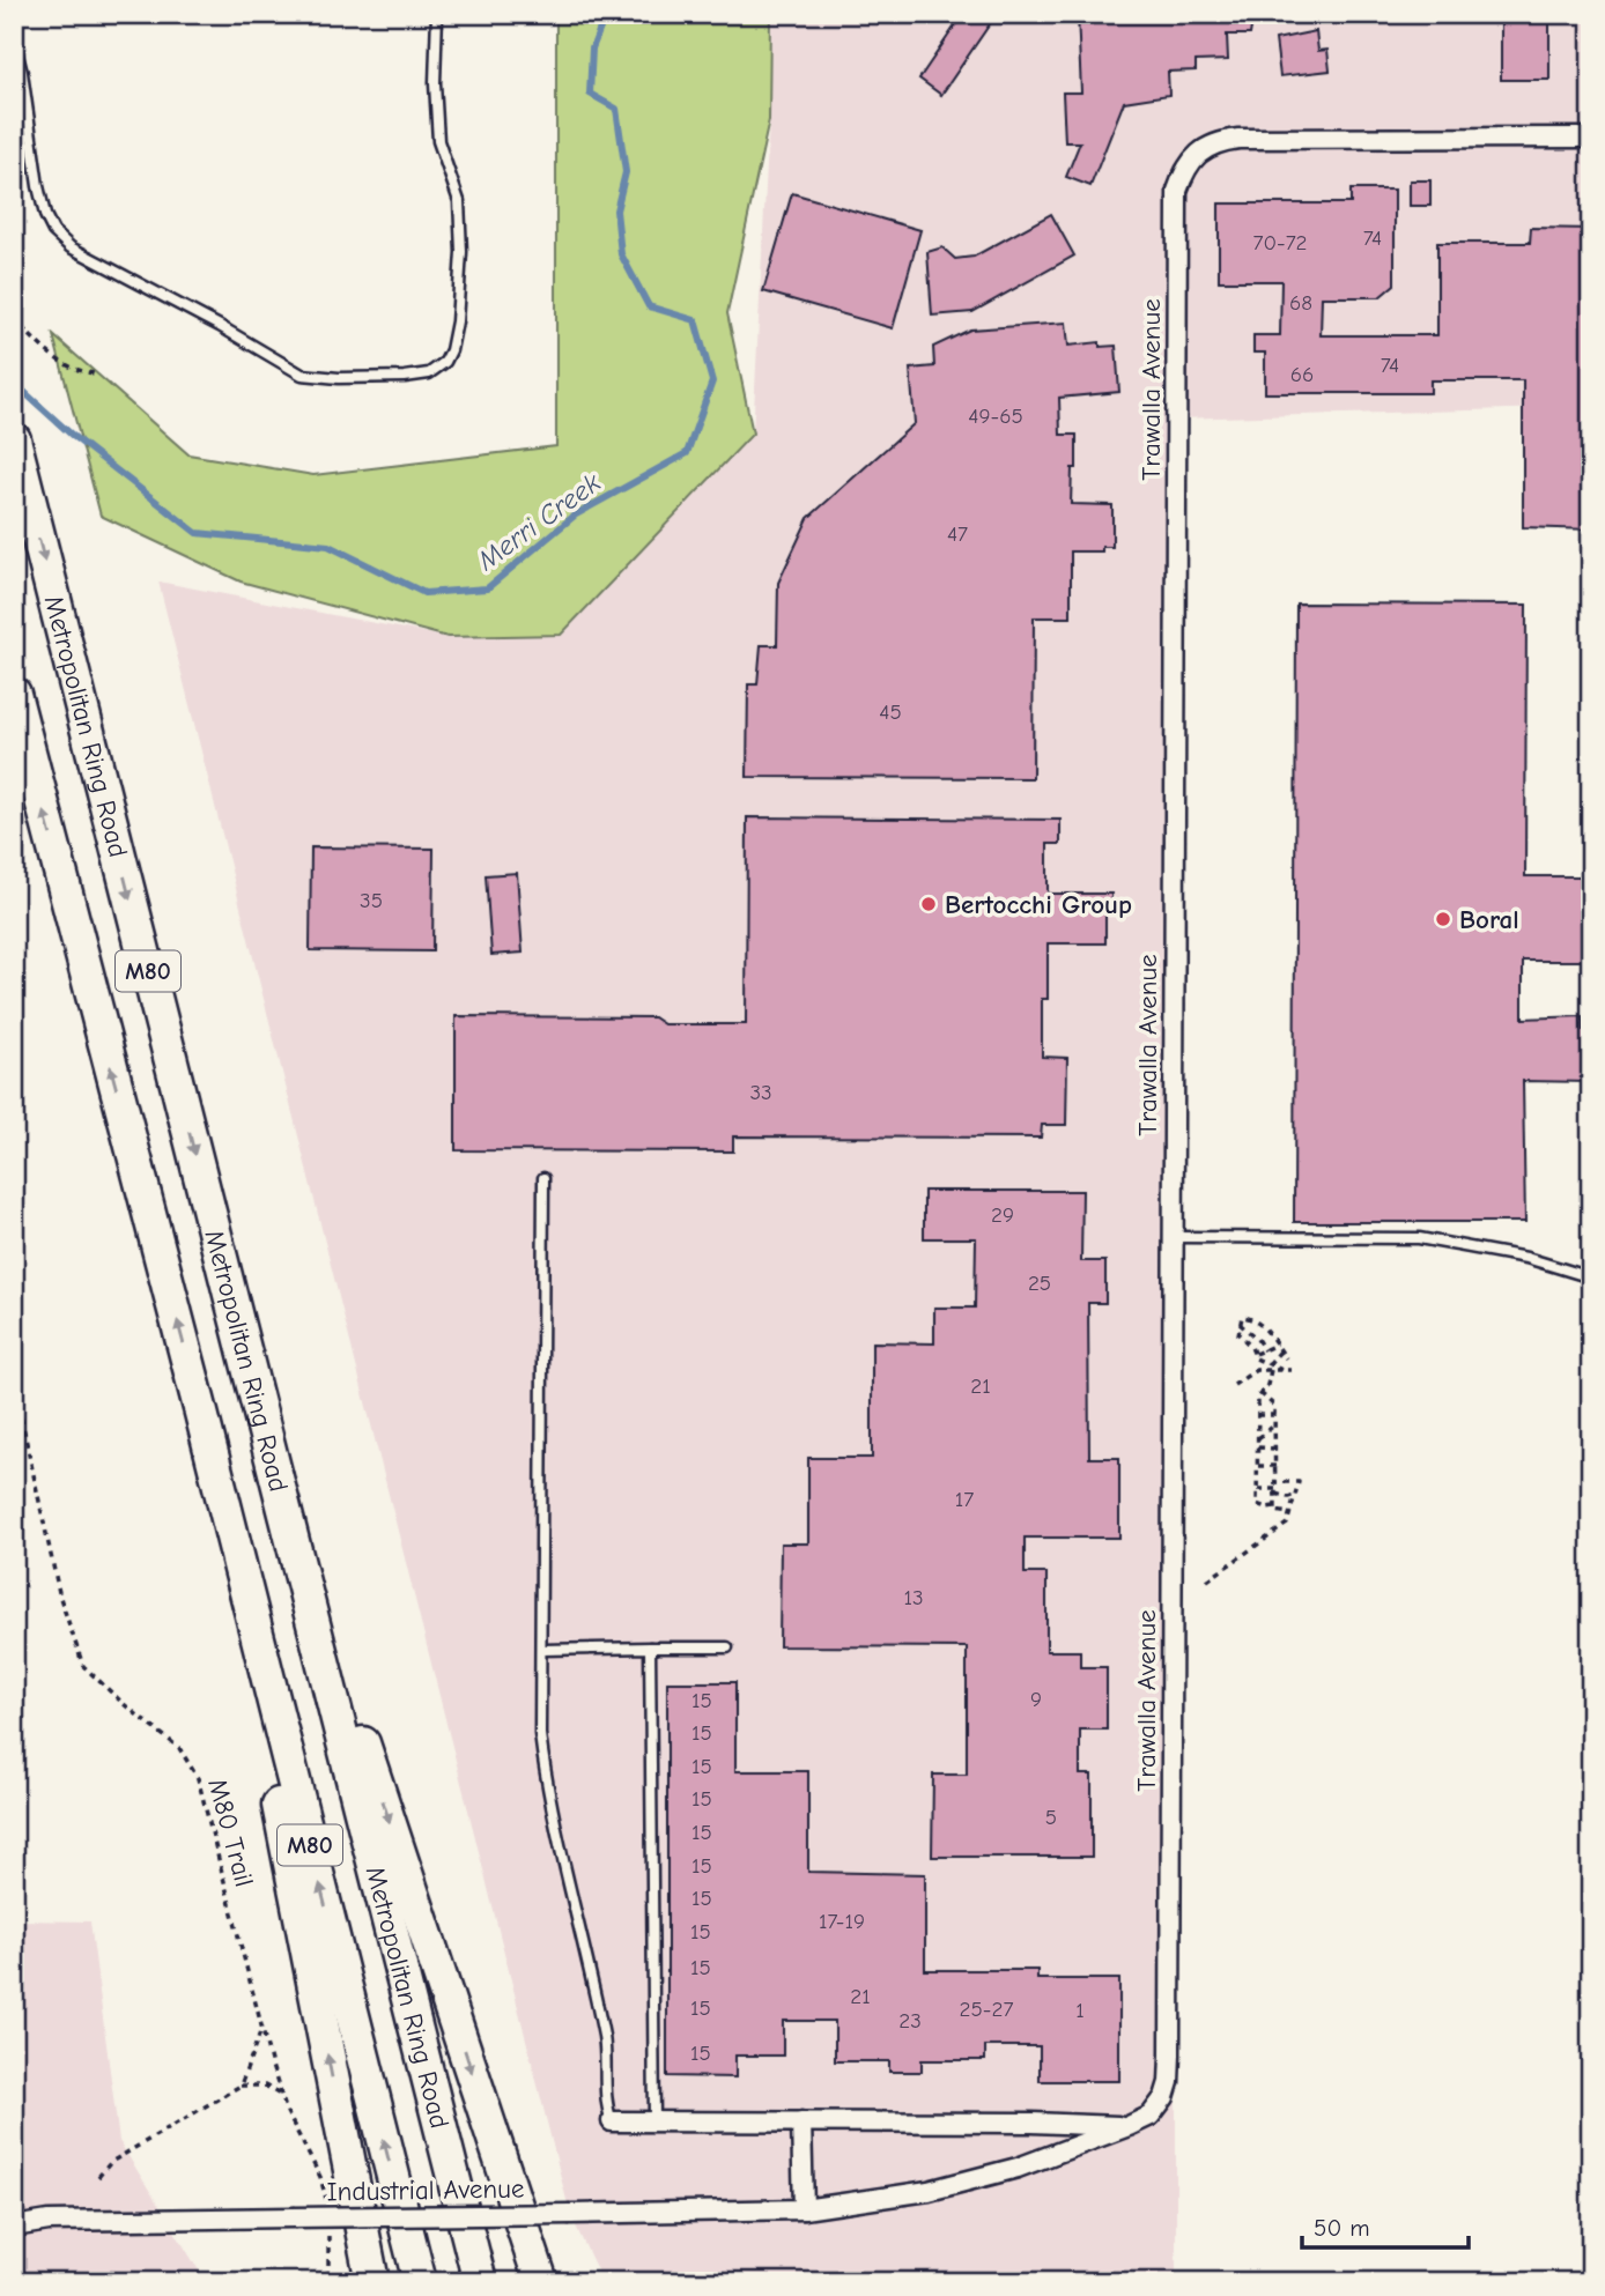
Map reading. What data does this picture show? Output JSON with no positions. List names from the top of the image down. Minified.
{"streets":{"highway":["Metropolitan Ring Road","M80"],"street":["Trawalla Avenue","Industrial Avenue"],"path":["M80 Trail"]},"crossings":[["Trawalla Avenue","Industrial Avenue"]],"water":["Merri Creek"],"places":["Bertocchi Group","Boral"],"house_numbers":["74","70-72","68","74","66","49-65","47","45","35","33","29","25","21","17","13","9","15","15","15","15","5","15","15","15","17-19","15","15","21","15","25-27","1","23","15"],"scale_bar":"50 m"}
